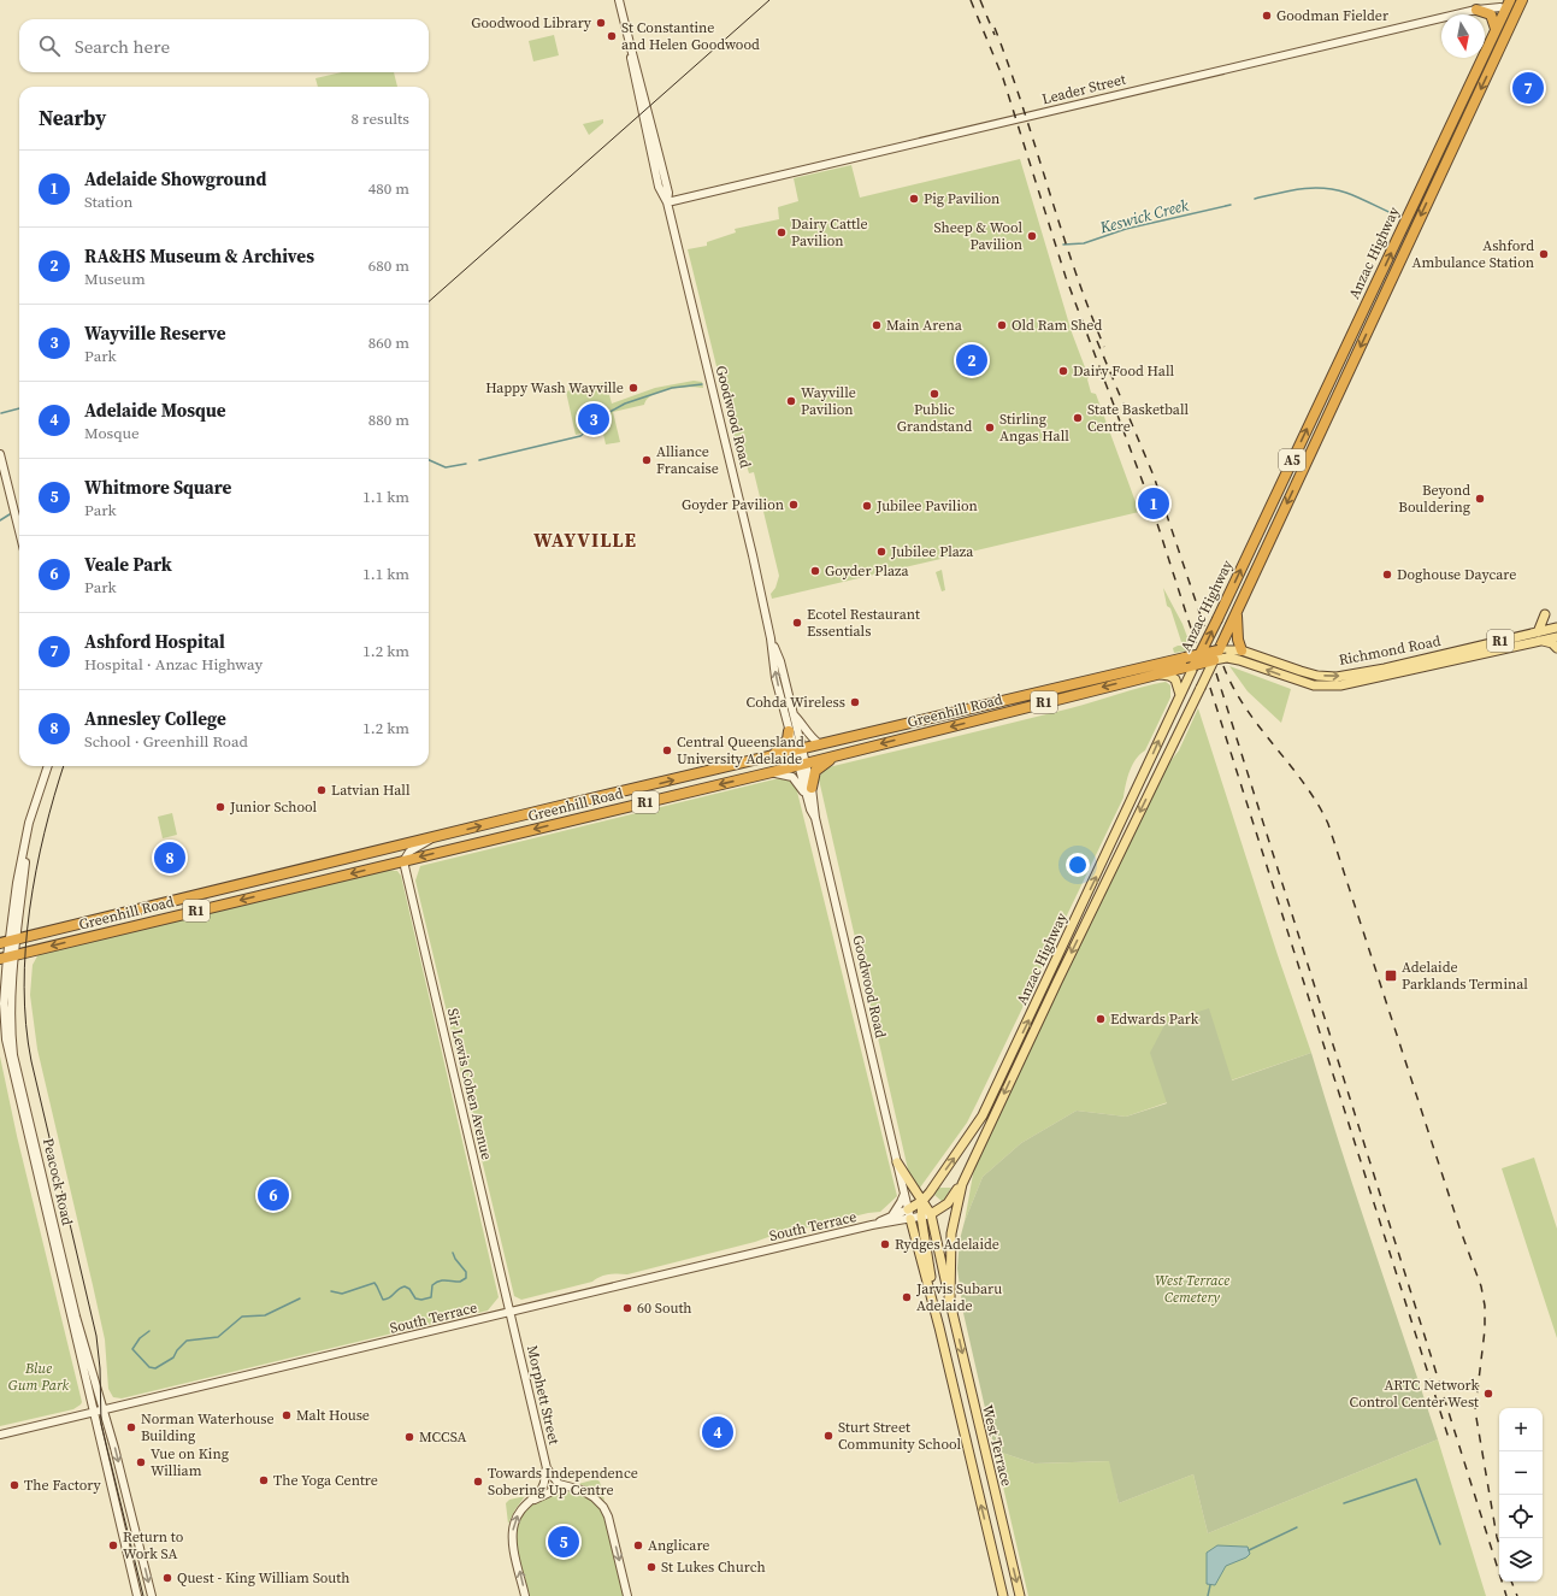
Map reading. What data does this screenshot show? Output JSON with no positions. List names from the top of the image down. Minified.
{"streets":{"highway":["Anzac Highway","A5","R1","Richmond Road","Greenhill Road"],"main road":["Leader Street","Goodwood Road","Sir Lewis Cohen Avenue","Peacock Road","South Terrace","Morphett Street","West Terrace"]},"crossings":[["Leader Street","Anzac Highway"],["Leader Street","Goodwood Road"],["Anzac Highway","Goodwood Road"],["Anzac Highway","Richmond Road"],["Anzac Highway","Greenhill Road"],["Anzac Highway","South Terrace"],["Anzac Highway","West Terrace"],["Goodwood Road","Greenhill Road"],["Goodwood Road","South Terrace"],["Goodwood Road","West Terrace"],["Richmond Road","Greenhill Road"],["Greenhill Road","Sir Lewis Cohen Avenue"],["Greenhill Road","Peacock Road"],["Sir Lewis Cohen Avenue","South Terrace"],["Sir Lewis Cohen Avenue","Morphett Street"],["Peacock Road","South Terrace"],["South Terrace","Morphett Street"],["South Terrace","West Terrace"]],"districts":["WAYVILLE"],"water":["Keswick Creek"],"parks":["West Terrace Cemetery","Blue Gum Park"],"places":{"other":["Goodman Fielder","Goodwood Library","St Constantine and Helen Goodwood","Pig Pavilion","Dairy Cattle Pavilion","Sheep & Wool Pavilion","Ashford Ambulance Station","Main Arena","Old Ram Shed","Dairy Food Hall","Happy Wash Wayville","Public Grandstand","Wayville Pavilion","State Basketball Centre","Stirling Angas Hall","Alliance Francaise","Beyond Bouldering","Goyder Pavilion","Jubilee Pavilion","Jubilee Plaza","Goyder Plaza","Doghouse Daycare","Ecotel Restaurant Essentials","Cohda Wireless","Central Queensland University Adelaide","Latvian Hall","Junior School","Edwards Park","Rydges Adelaide","Jarvis Subaru Adelaide","60 South","ARTC Network Control Center West","Malt House","Norman Waterhouse Building","Sturt Street Community School","MCCSA","Vue on King William","The Yoga Centre","Towards Independence Sobering Up Centre","The Factory","Return to Work SA","Anglicare","St Lukes Church","Quest - King William South"],"transit":["Adelaide Parklands Terminal"]},"north":"bottom","page":{"search":"Search here","pins":["7","2","3","1","8","6","4","5"],"heading":["Nearby","8 results"],"list":[{"mark":"1","name":"Adelaide Showground","note":"Station","value":"480 m"},{"mark":"2","name":"RA&HS Museum & Archives","note":"Museum","value":"680 m"},{"mark":"3","name":"Wayville Reserve","note":"Park","value":"860 m"},{"mark":"4","name":"Adelaide Mosque","note":"Mosque","value":"880 m"},{"mark":"5","name":"Whitmore Square","note":"Park","value":"1.1 km"},{"mark":"6","name":"Veale Park","note":"Park","value":"1.1 km"},{"mark":"7","name":"Ashford Hospital","note":"Hospital · Anzac Highway","value":"1.2 km"},{"mark":"8","name":"Annesley College","note":"School · Greenhill Road","value":"1.2 km"}],"map_buttons":["+","−"]}}
